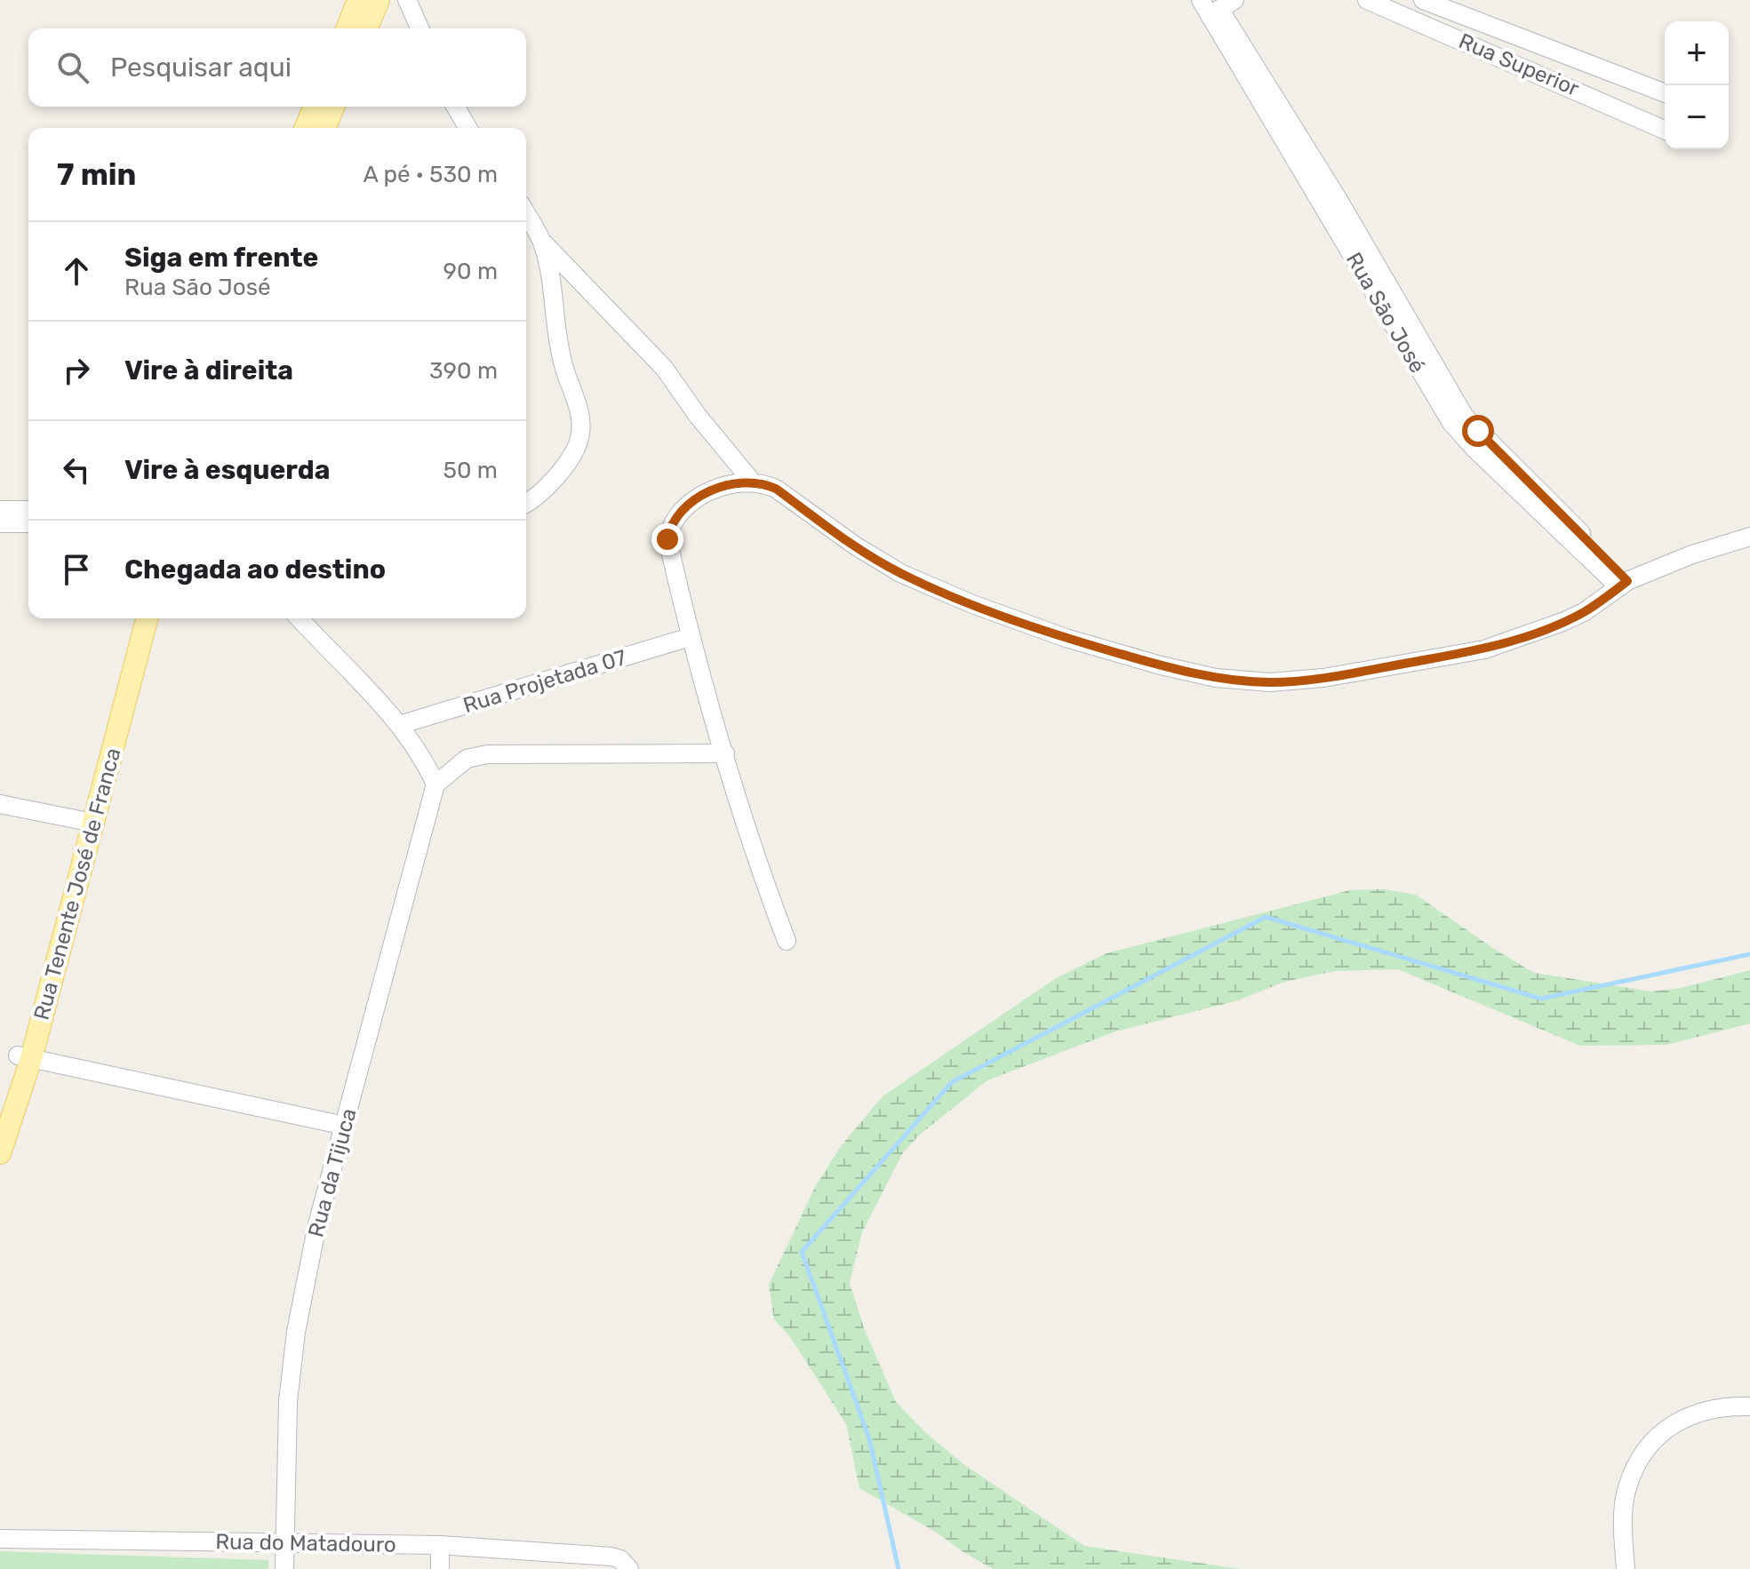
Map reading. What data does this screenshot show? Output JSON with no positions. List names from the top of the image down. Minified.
{"streets":{"main road":["Rua Tenente José de Franca"],"street":["Rua Superior","Rua São José","Rua Projetada 07","Rua da Tijuca","Rua do Matadouro"]},"crossings":[["Rua da Tijuca","Rua do Matadouro"]],"page":{"map_buttons":["+","−"],"search":"Pesquisar aqui","heading":["7 min","A pé · 530 m"],"list":[["Siga em frente","Rua São José","90 m"],["Vire à direita","390 m"],["Vire à esquerda","50 m"],"Chegada ao destino"]}}
